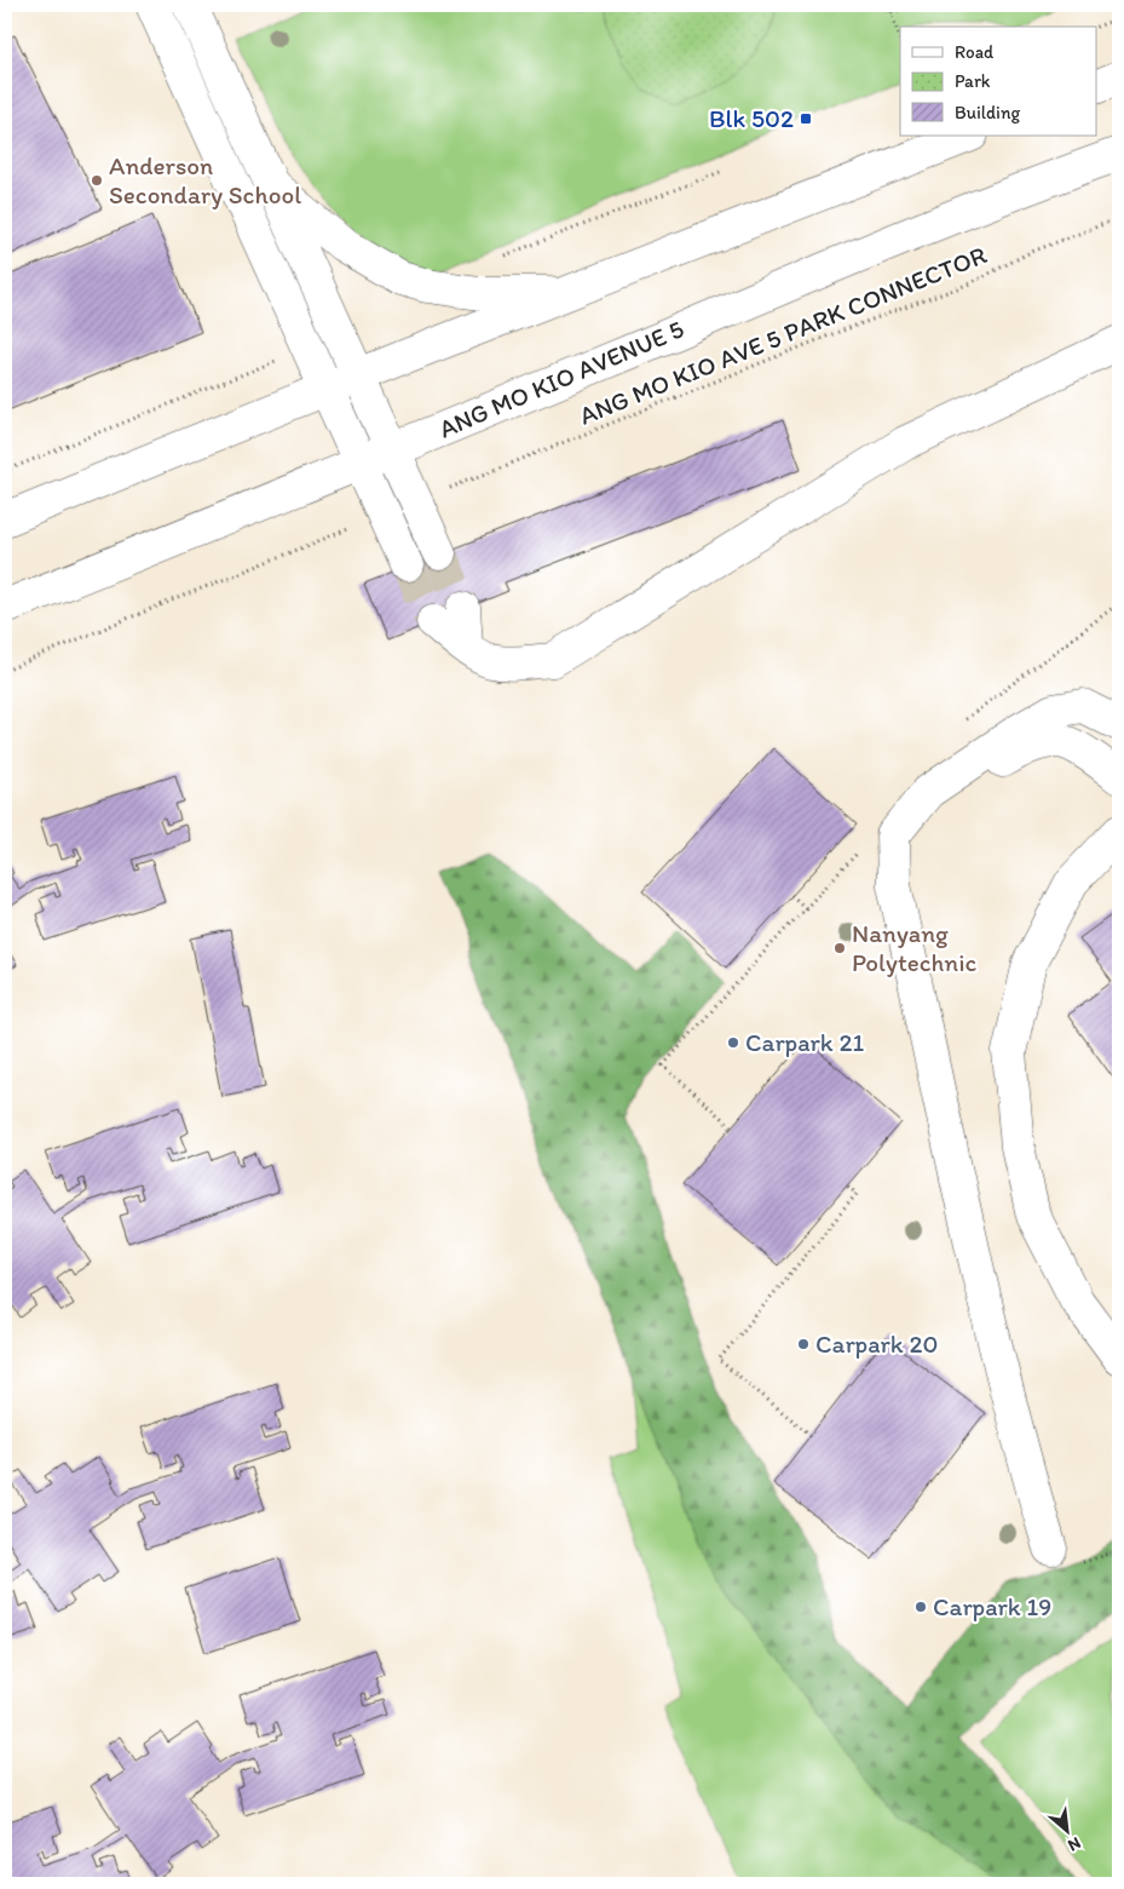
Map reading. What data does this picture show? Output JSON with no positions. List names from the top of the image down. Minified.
{"streets":{"main road":["ANG MO KIO AVENUE 5"],"path":["ANG MO KIO AVE 5 PARK CONNECTOR"]},"places":{"transit":["Blk 502"],"other":["Anderson Secondary School","Nanyang Polytechnic","Carpark 21","Carpark 20","Carpark 19"]},"legend":["Road","Park","Building"],"north":"bottom right"}
